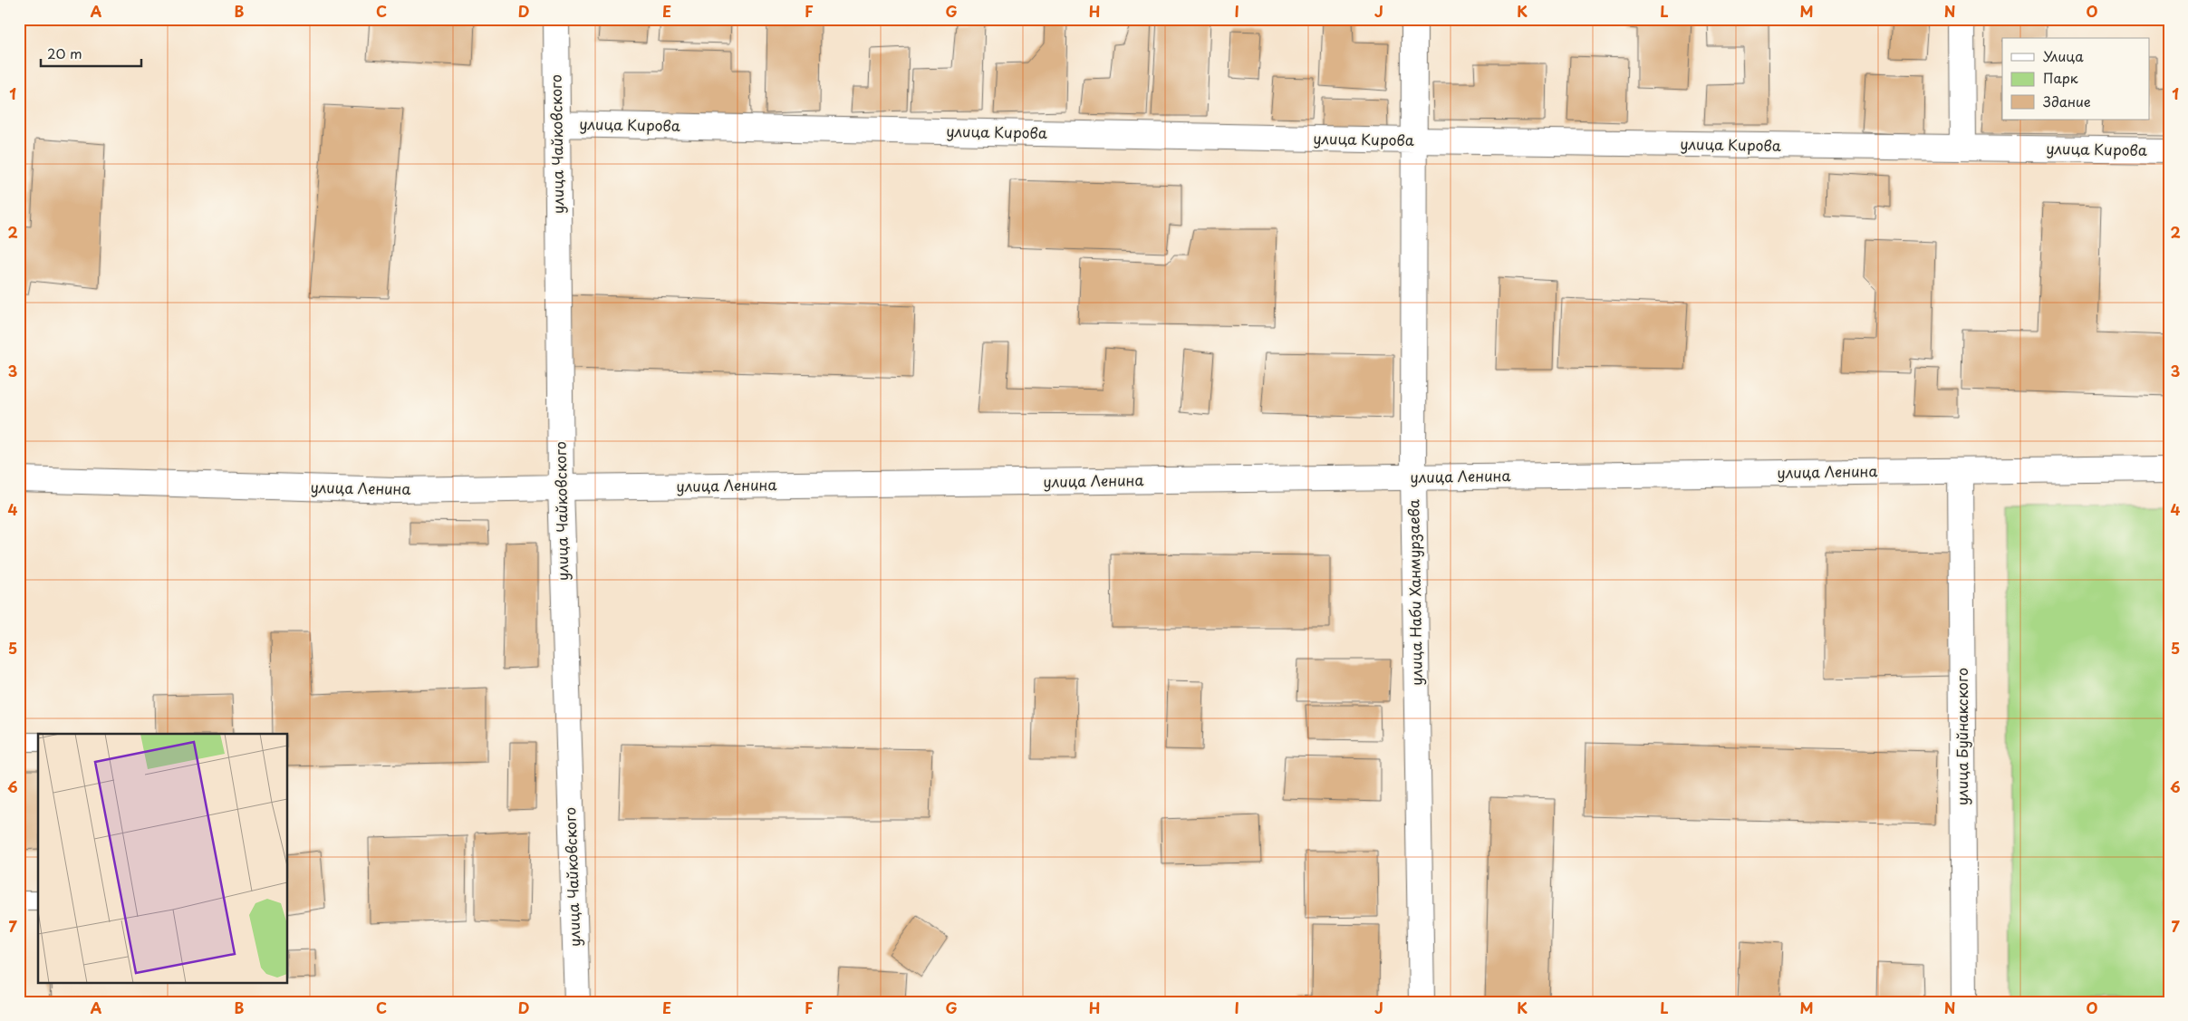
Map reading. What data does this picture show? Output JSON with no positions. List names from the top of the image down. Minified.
{"streets":{"street":["улица Кирова","улица Чайковского","улица Ленина","улица Наби Ханмурзаева","улица Буйнакского"]},"crossings":[["улица Кирова","улица Чайковского"],["улица Кирова","улица Наби Ханмурзаева"],["улица Чайковского","улица Ленина"],["улица Ленина","улица Наби Ханмурзаева"],["улица Ленина","улица Буйнакского"]],"legend":["Улица","Парк","Здание"],"scale_bar":"20 m","grid":{"columns":["A","B","C","D","E","F","G","H","I","J","K","L","M","N","O"],"rows":["1","2","3","4","5","6","7"]}}
